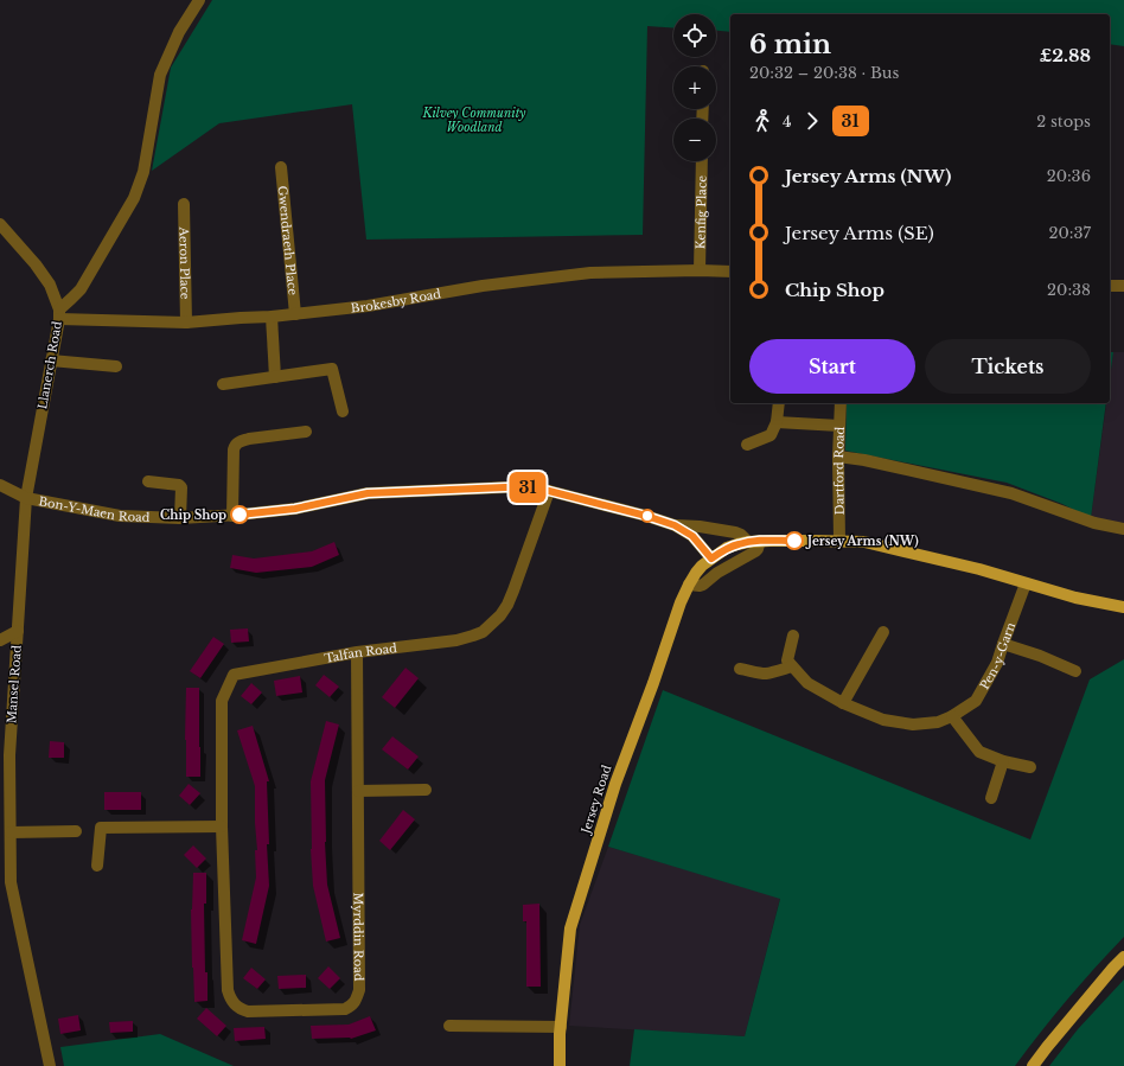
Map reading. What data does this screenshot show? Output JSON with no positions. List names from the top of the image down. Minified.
{"streets":{"main road":["Jersey Road"],"street":["Kenfig Place","Gwendraeth Place","Aeron Place","Brokesby Road","Llanerch Road","Dartford Road","Bon-Y-Maen Road","Talfan Road","Pen-y-Garn","Mansel Road","Myrddin Road"]},"crossings":[["Kenfig Place","Brokesby Road"],["Gwendraeth Place","Brokesby Road"],["Aeron Place","Brokesby Road"],["Brokesby Road","Llanerch Road"],["Llanerch Road","Bon-Y-Maen Road"],["Llanerch Road","Mansel Road"],["Dartford Road","Jersey Road"],["Bon-Y-Maen Road","Talfan Road"],["Bon-Y-Maen Road","Mansel Road"],["Bon-Y-Maen Road","Jersey Road"],["Talfan Road","Myrddin Road"],["Pen-y-Garn","Jersey Road"]],"parks":["Kilvey Community Woodland"],"places":["Chip Shop","Jersey Arms (NW)"],"lines":["bus line 31"],"page":{"on_map":"31","map_buttons":["+","−"],"heading":["6 min","20:32 – 20:38 · Bus","£2.88"],"legs":["4","31","2 stops"],"list":[{"name":"Jersey Arms (NW)","value":"20:36"},{"name":"Jersey Arms (SE)","value":"20:37"},{"name":"Chip Shop","value":"20:38"}],"buttons":["Start","Tickets"]}}
